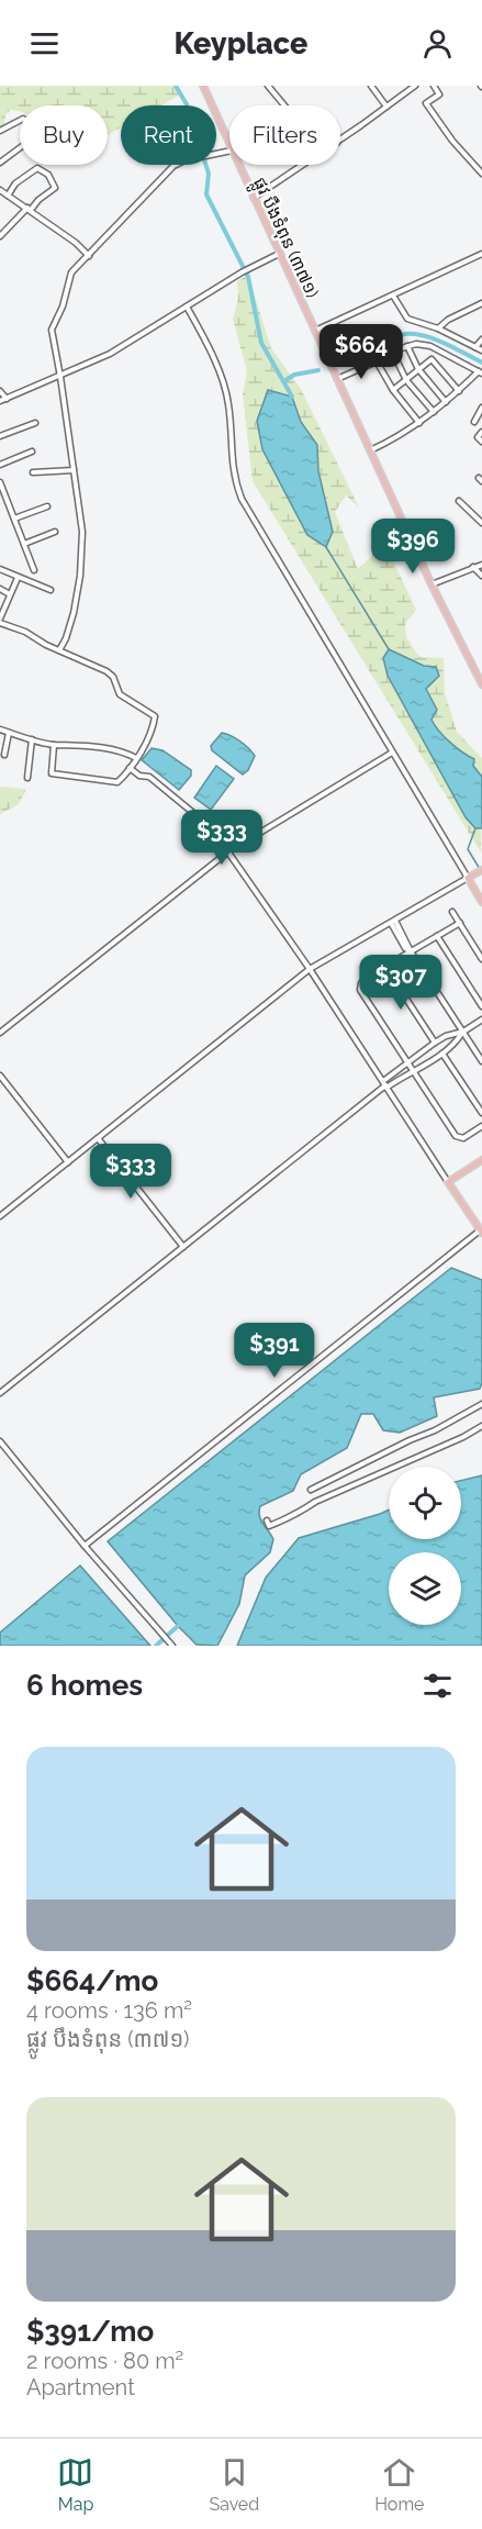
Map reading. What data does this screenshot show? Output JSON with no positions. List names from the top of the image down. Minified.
{"streets":{"main road":["ផ្លូវ បឹងទំពុន (៣៧១)"]},"page":{"header":"Keyplace","chip":["Buy","Rent","Filters"],"price":["$664","$396","$333","$307","$333","$391"],"heading":"6 homes","list":[{"name":"$664/mo","note":"4 rooms · 136 m² · ផ្លូវ បឹងទំពុន (៣៧១)"},{"name":"$391/mo","note":"2 rooms · 80 m² · Apartment"}],"tabs":["Map","Saved","Home"]}}
